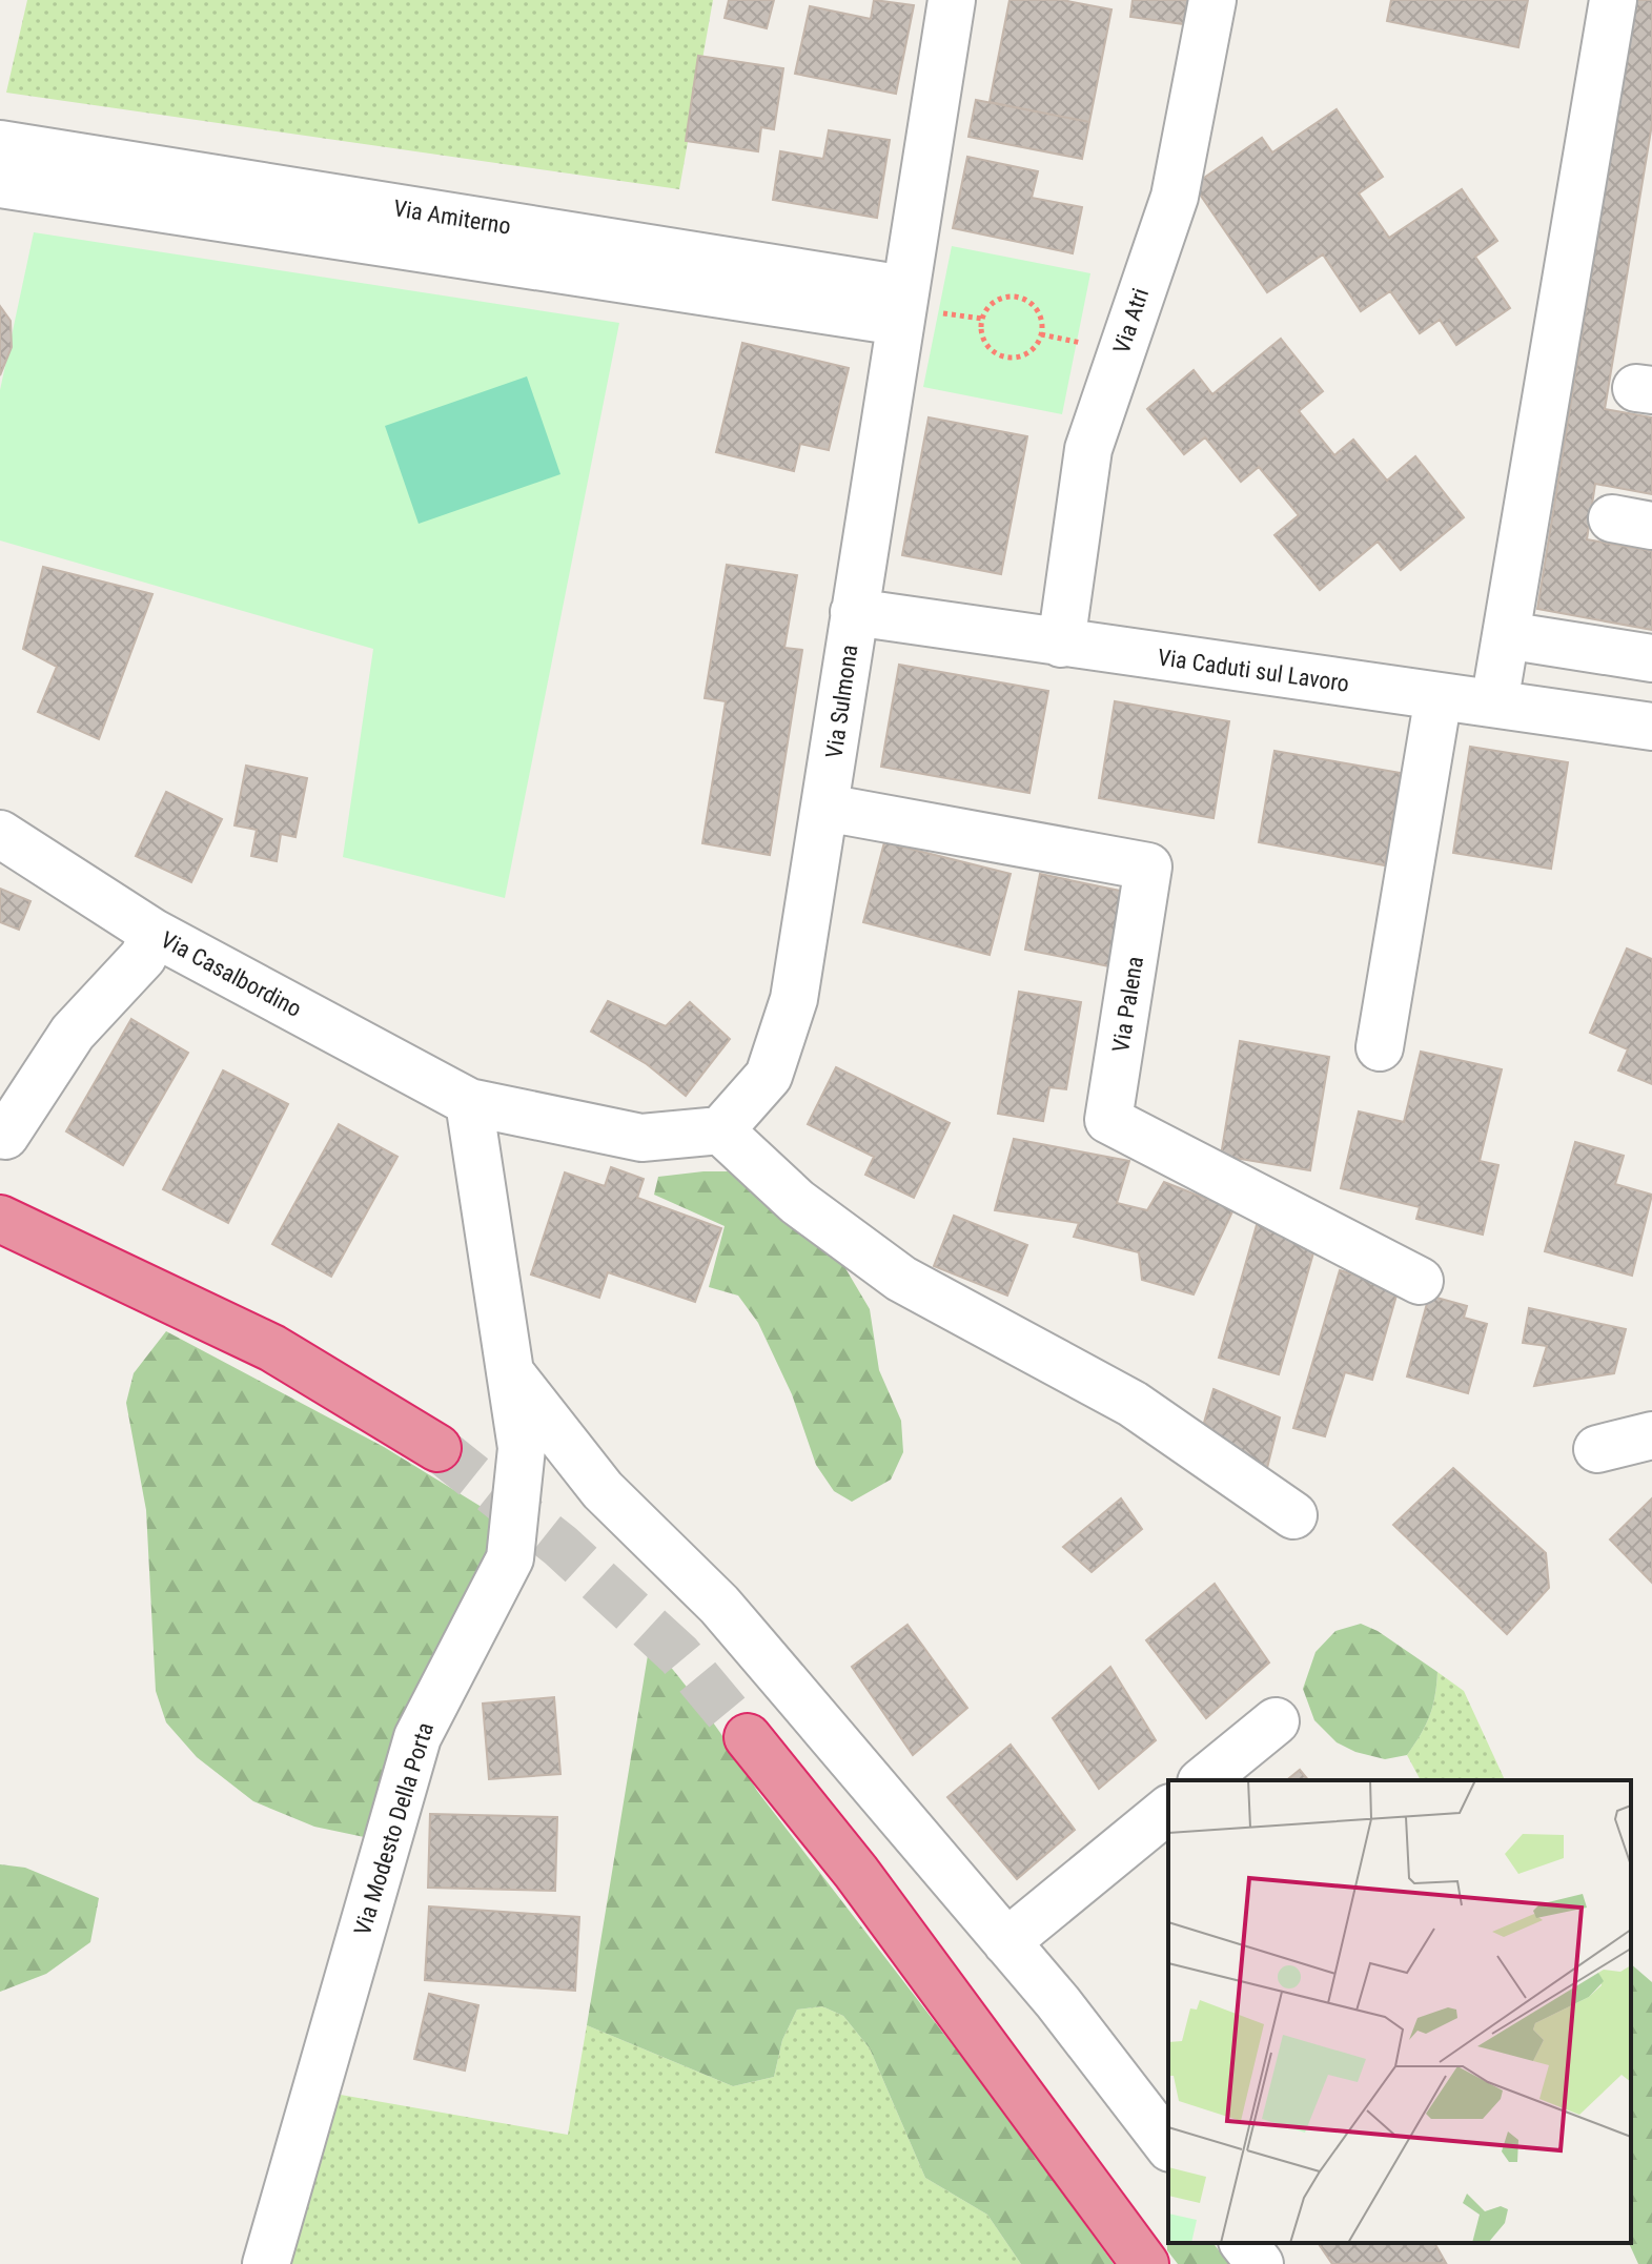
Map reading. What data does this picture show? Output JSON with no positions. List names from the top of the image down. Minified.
{"streets":{"street":["Via Amiterno","Via Atri","Via Caduti sul Lavoro","Via Sulmona","Via Casalbordino","Via Palena","Via Modesto Della Porta"]},"crossings":[["Via Amiterno","Via Sulmona"],["Via Atri","Via Caduti sul Lavoro"],["Via Caduti sul Lavoro","Via Sulmona"],["Via Sulmona","Via Palena"],["Via Casalbordino","Via Modesto Della Porta"]]}
